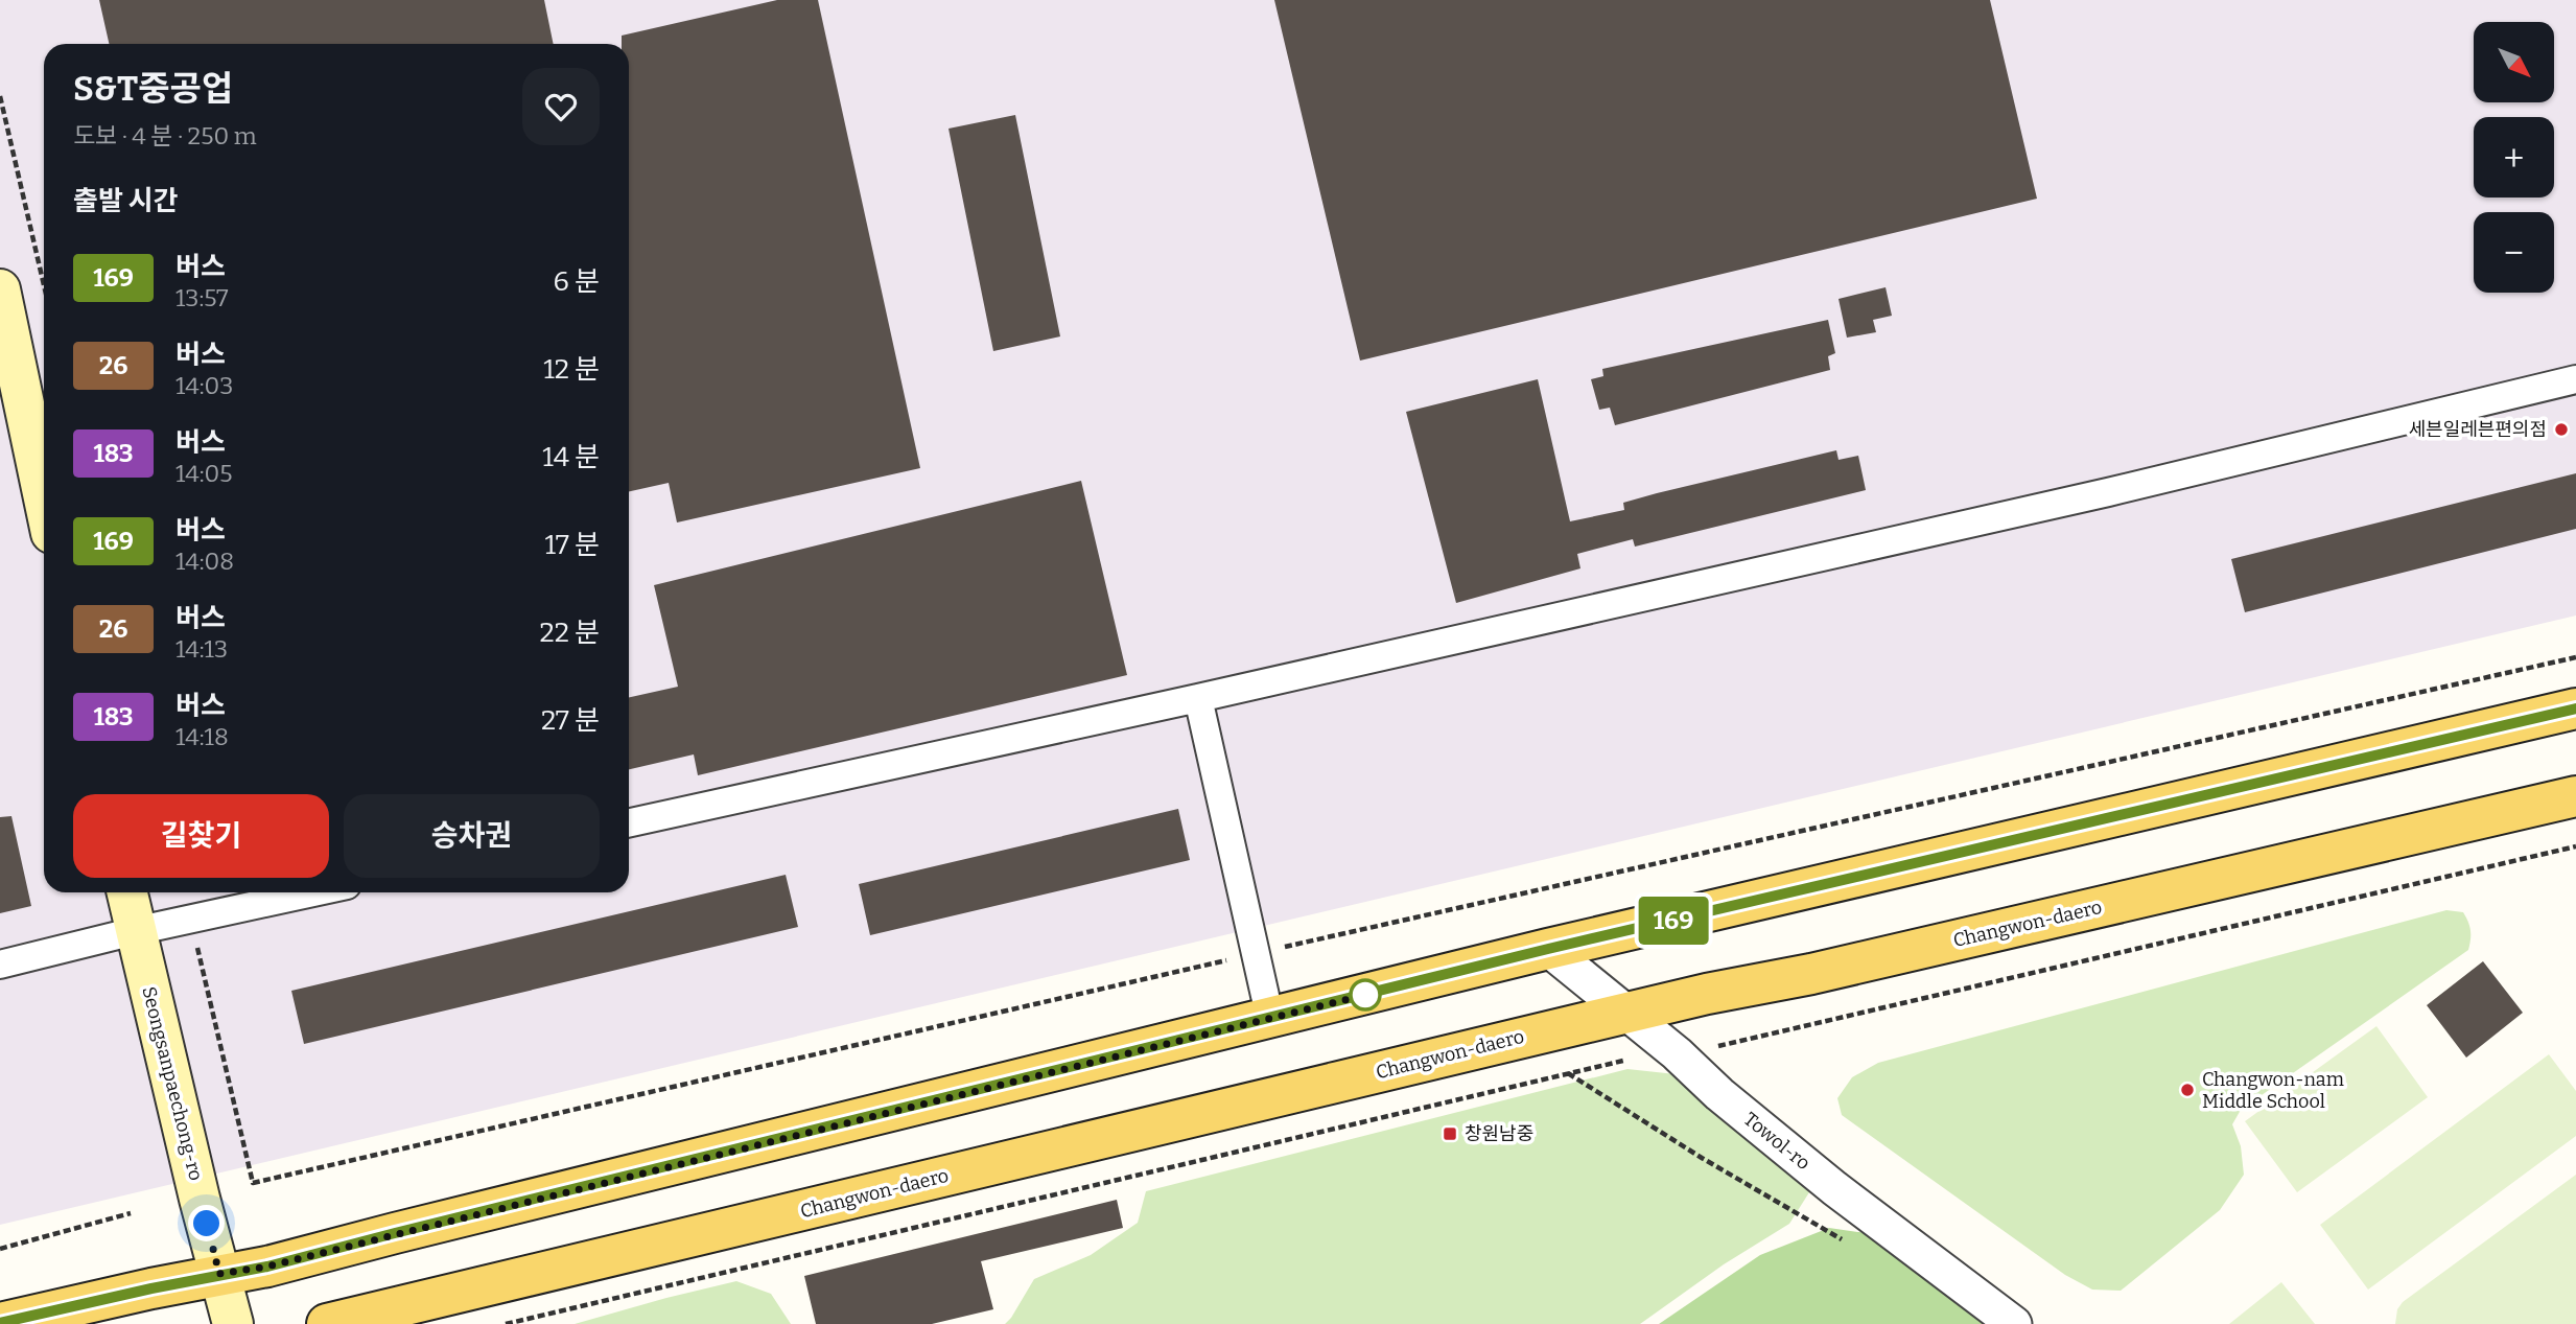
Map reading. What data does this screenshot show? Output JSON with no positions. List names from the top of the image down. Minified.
{"streets":{"main road":["Changwon-daero","Seongsanpaechong-ro"],"street":["Towol-ro"]},"crossings":[["Changwon-daero","Towol-ro"]],"places":{"other":["세븐일레븐편의점","Changwon-nam Middle School"],"transit":["창원남중"]},"lines":["bus line 169"],"north":"bottom right","page":{"on_map":"169","map_buttons":["+","−"],"heading":[["S&T중공업","도보 · 4 분 · 250 m"],"출발 시간"],"list":[{"mark":"169","name":"버스","note":"13:57","value":"6 분"},{"mark":"26","name":"버스","note":"14:03","value":"12 분"},{"mark":"183","name":"버스","note":"14:05","value":"14 분"},{"mark":"169","name":"버스","note":"14:08","value":"17 분"},{"mark":"26","name":"버스","note":"14:13","value":"22 분"},{"mark":"183","name":"버스","note":"14:18","value":"27 분"}],"buttons":["길찾기","승차권"]}}
